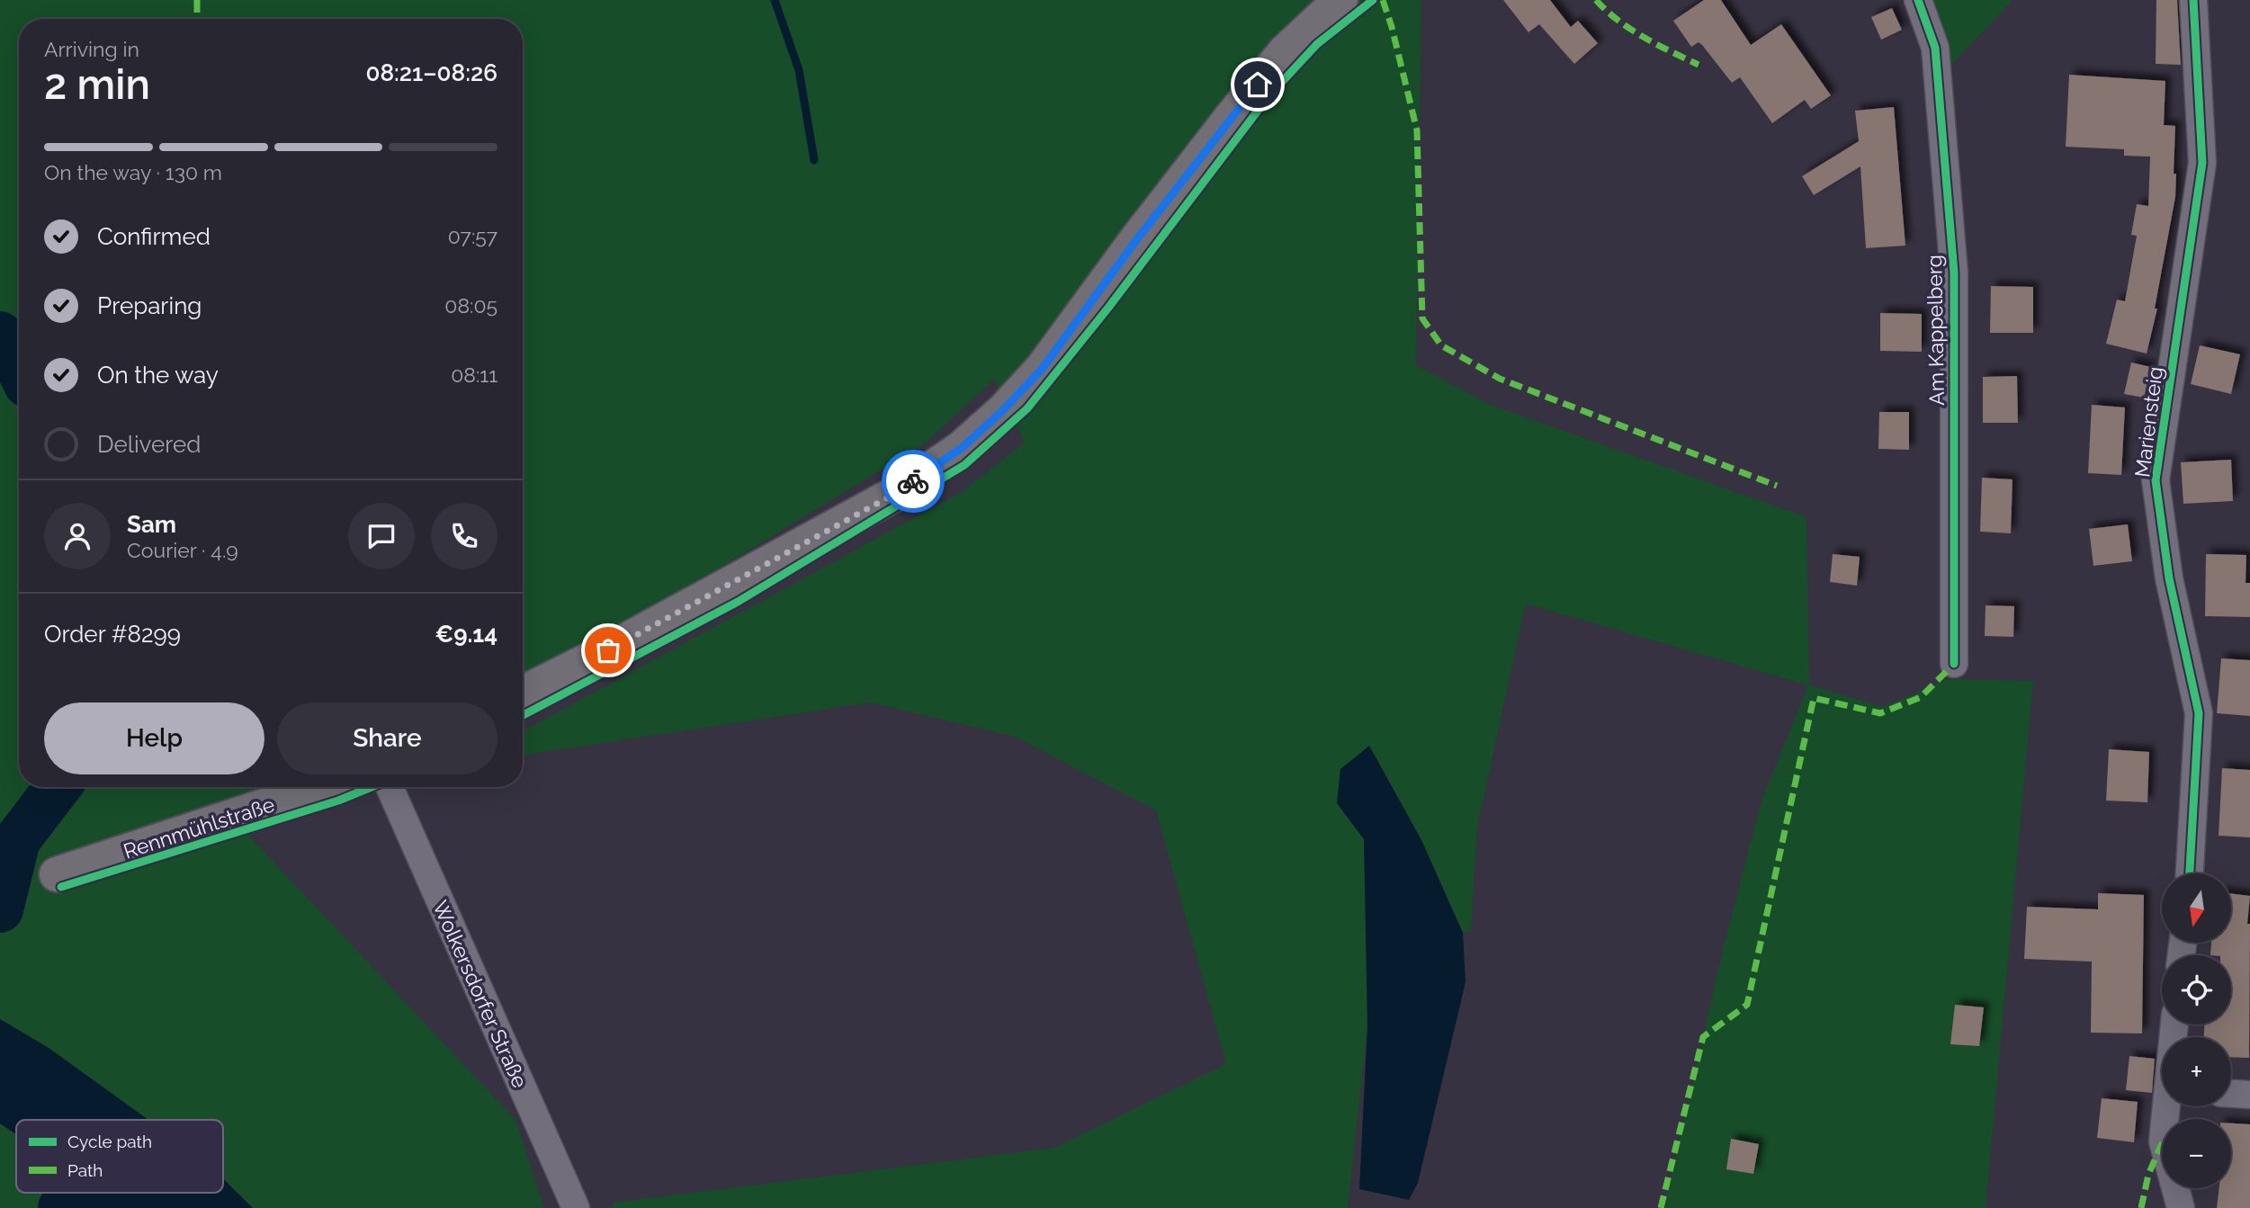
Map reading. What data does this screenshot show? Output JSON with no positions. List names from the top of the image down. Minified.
{"streets":{"main road":["Rennmühlstraße"],"street":["Am Kappelberg","Mariensteig","Wolkersdorfer Straße"]},"legend":["Cycle path","Path"],"north":"bottom","page":{"heading":["2 min","Arriving in","08:21–08:26"],"panel":["Sam","Courier · 4.9","Order #8299","€9.14"],"bar":"On the way · 130 m","list":[["Confirmed","07:57"],["Preparing","08:05"],["On the way","08:11"],"Delivered"],"buttons":["Help","Share"],"map_buttons":["+","−"]}}
